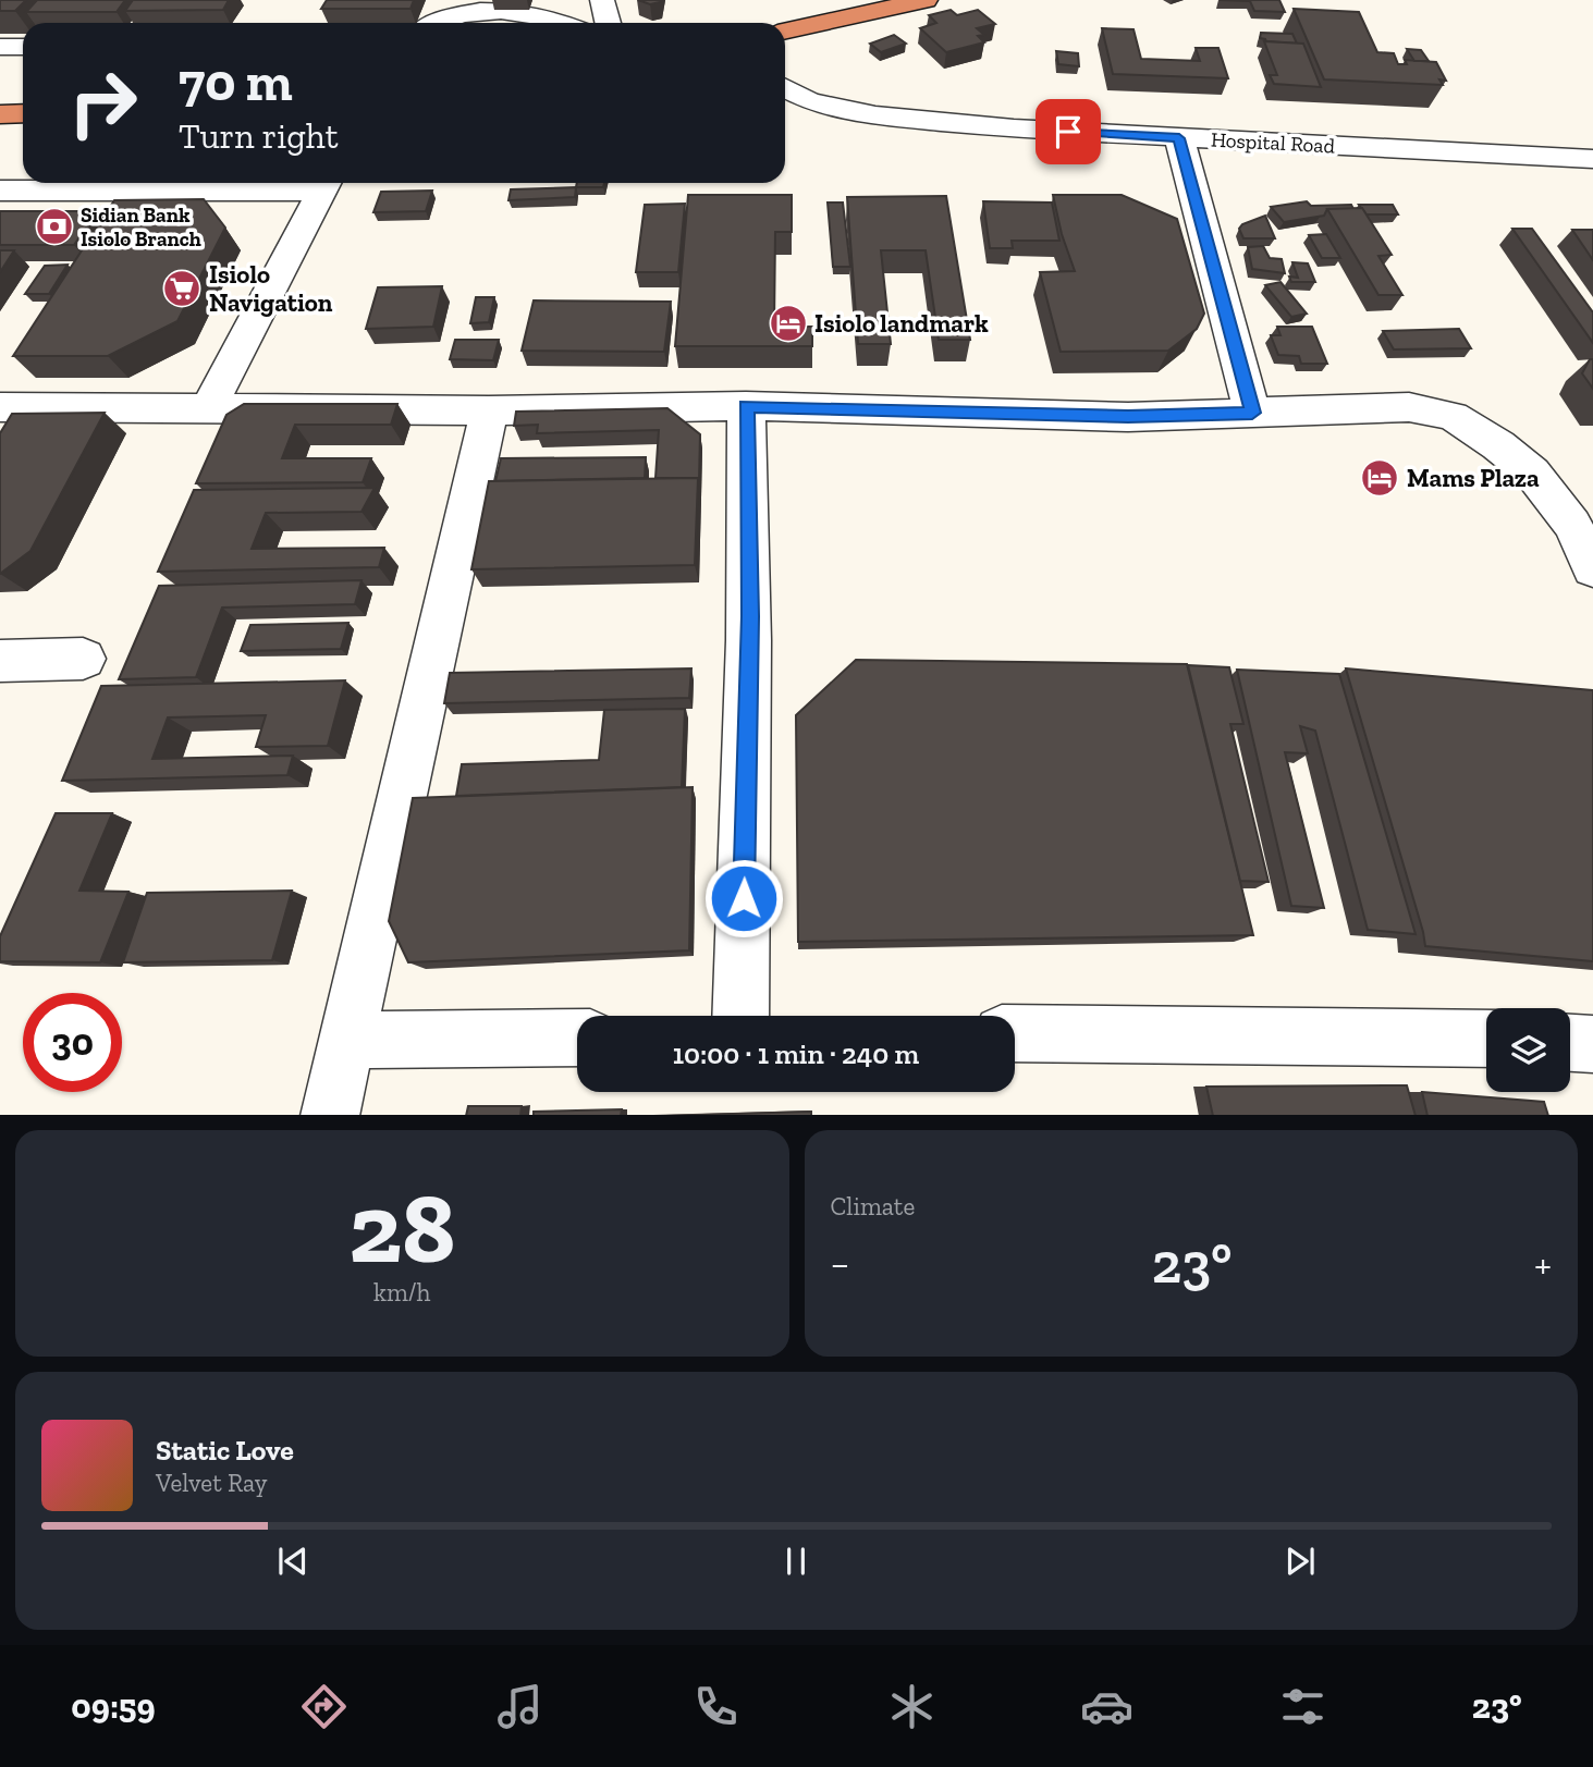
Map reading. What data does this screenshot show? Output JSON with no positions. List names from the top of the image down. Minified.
{"streets":{"street":["Hospital Road"]},"places":{"bank":["Sidian Bank Isiolo Branch"],"supermarket":["Isiolo Navigation"],"hotel":["Isiolo landmark","Mams Plaza"]},"page":{"turn":["70 m","Turn right"],"limit":"30","trip":"10:00 · 1 min · 240 m","tile":[["28","km/h"],"Climate"],"heat":["−","23°","+"],"song":["Static Love","Velvet Ray"],"tabs":["09:59","23°"]}}
